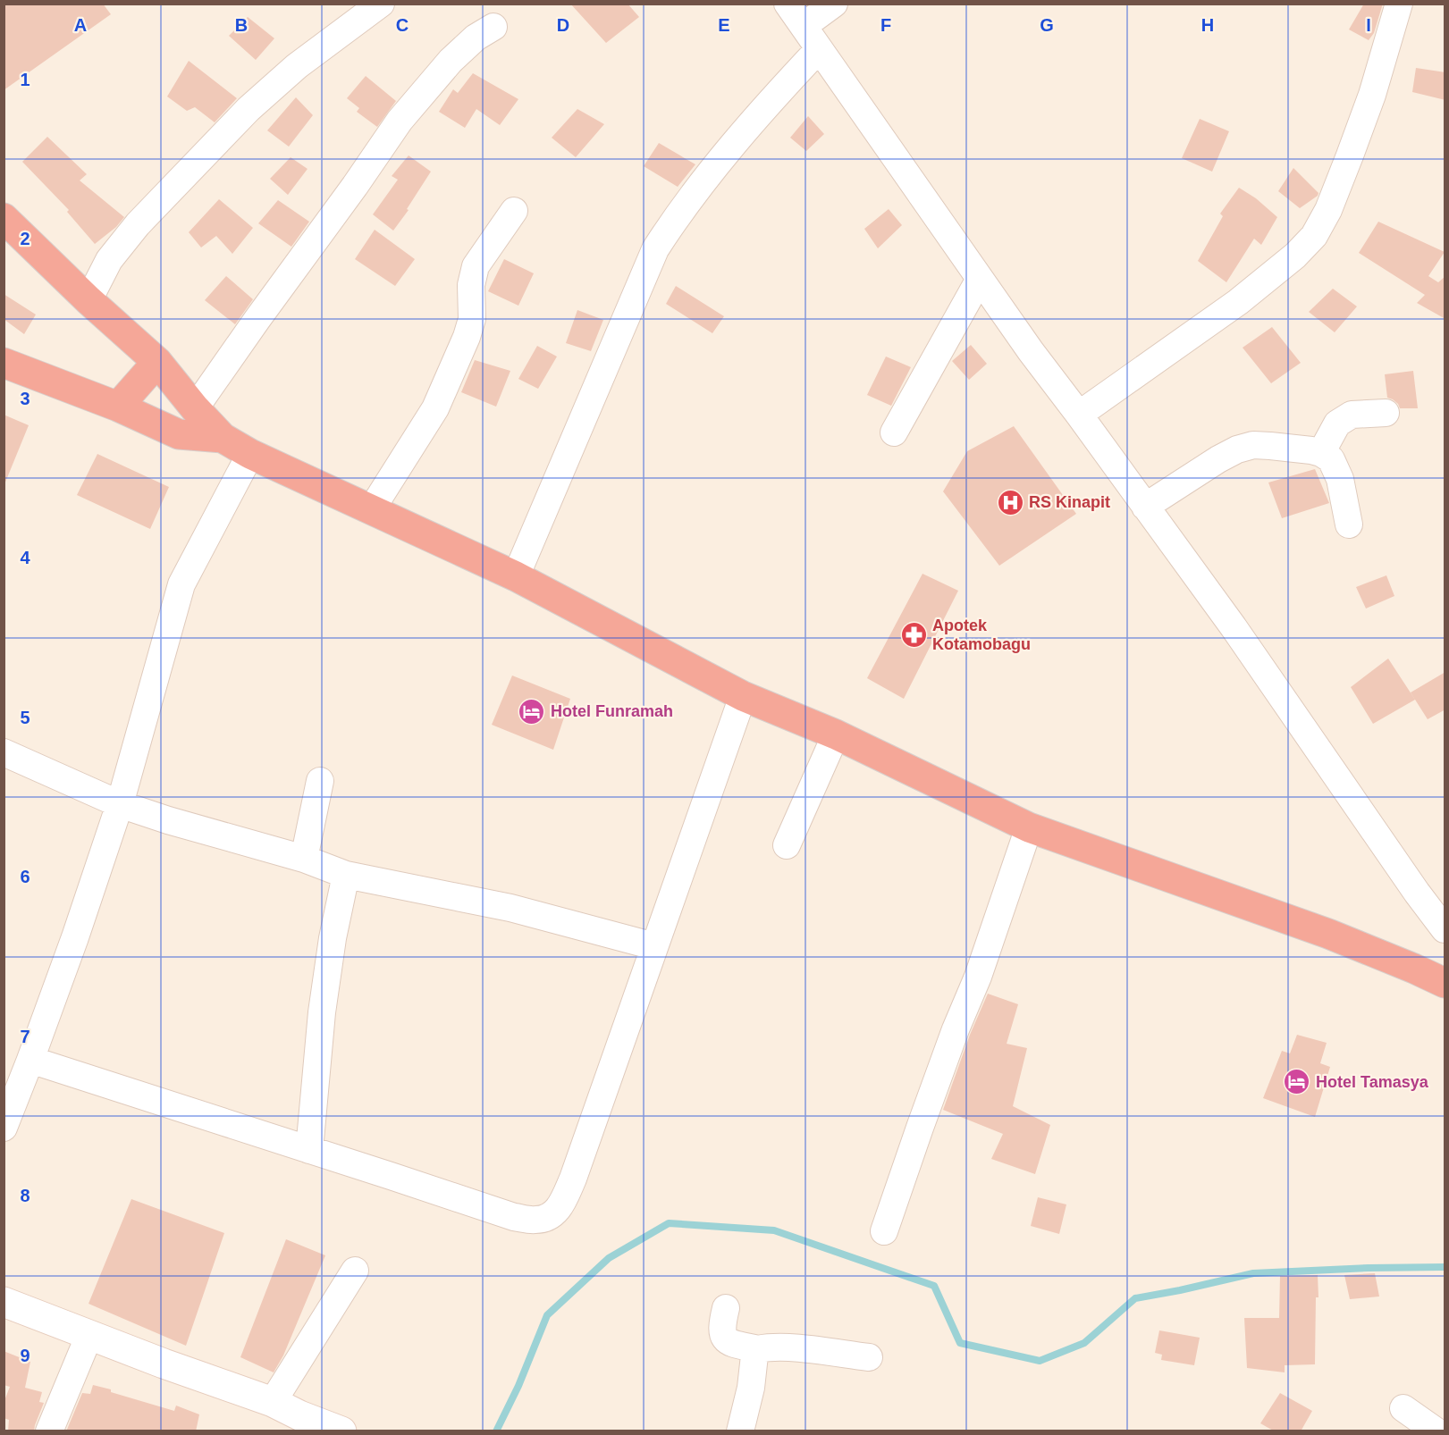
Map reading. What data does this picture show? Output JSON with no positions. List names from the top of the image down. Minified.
{"places":{"hospital":["RS Kinapit"],"pharmacy":["Apotek Kotamobagu"],"hotel":["Hotel Funramah","Hotel Tamasya"]},"grid":{"columns":["A","B","C","D","E","F","G","H","I"],"rows":["1","2","3","4","5","6","7","8","9"]}}
